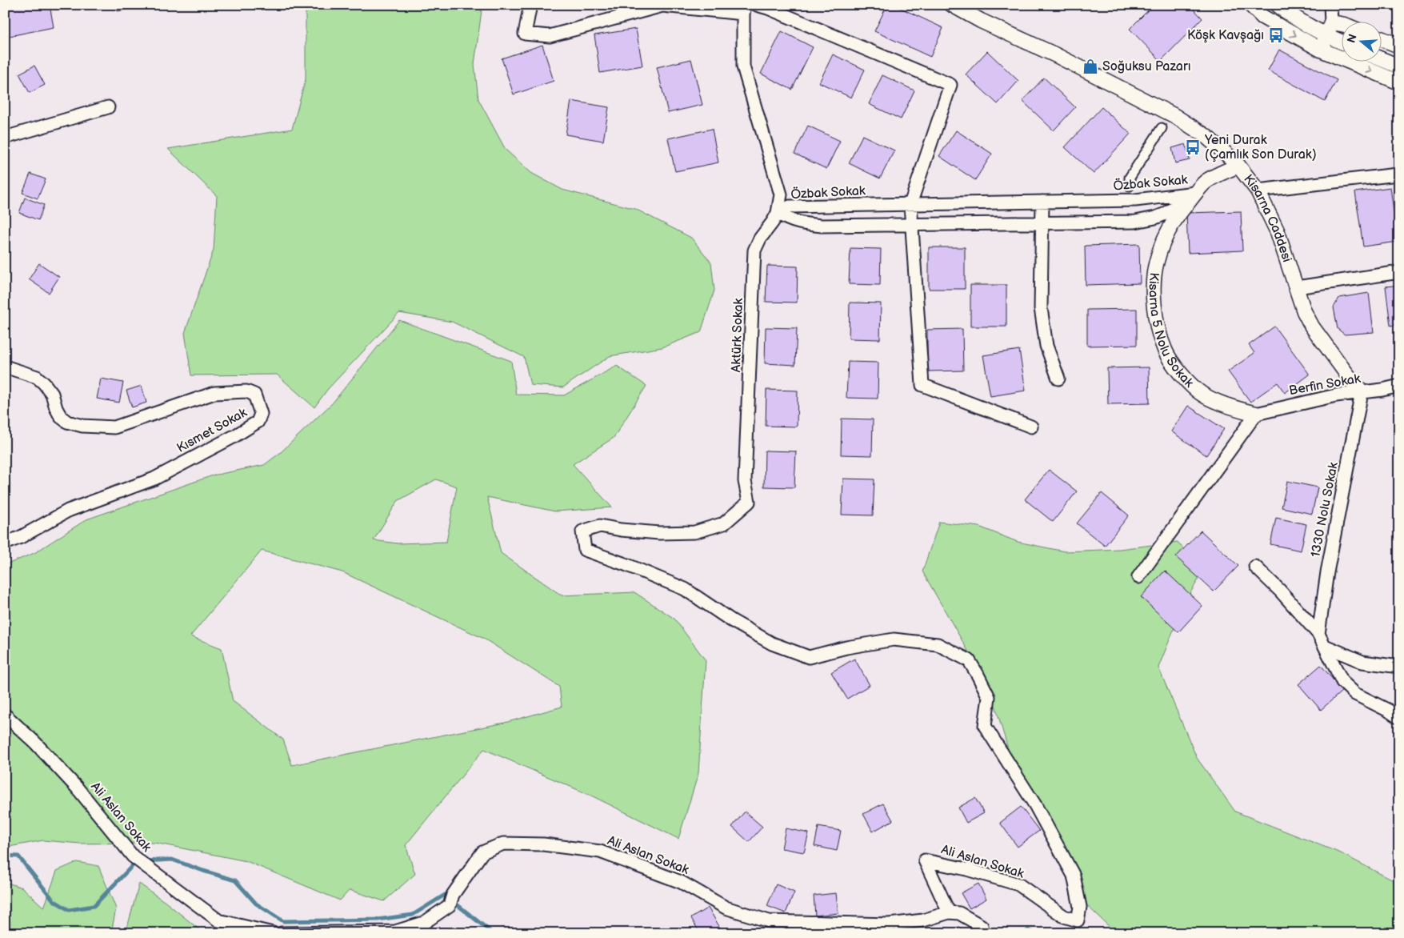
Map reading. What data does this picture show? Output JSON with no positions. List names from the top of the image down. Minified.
{"streets":{"street":["Özbak Sokak","Kisarna Caddesi","Kisarna 5 Nolu Sokak","Aktürk Sokak","Berfin Sokak","Kısmet Sokak","1330 Nolu Sokak","Ali Aslan Sokak"]},"crossings":[["Özbak Sokak","Kisarna 5 Nolu Sokak"],["Özbak Sokak","Aktürk Sokak"],["Kisarna Caddesi","Kisarna 5 Nolu Sokak"],["Kisarna Caddesi","Berfin Sokak"],["Kisarna Caddesi","1330 Nolu Sokak"],["Kisarna 5 Nolu Sokak","Berfin Sokak"],["Aktürk Sokak","Ali Aslan Sokak"],["Berfin Sokak","1330 Nolu Sokak"]],"places":{"bus stop":["Köşk Kavşağı","Yeni Durak (Çamlık Son Durak)"],"shop":["Soğuksu Pazarı"]},"north":"left"}
